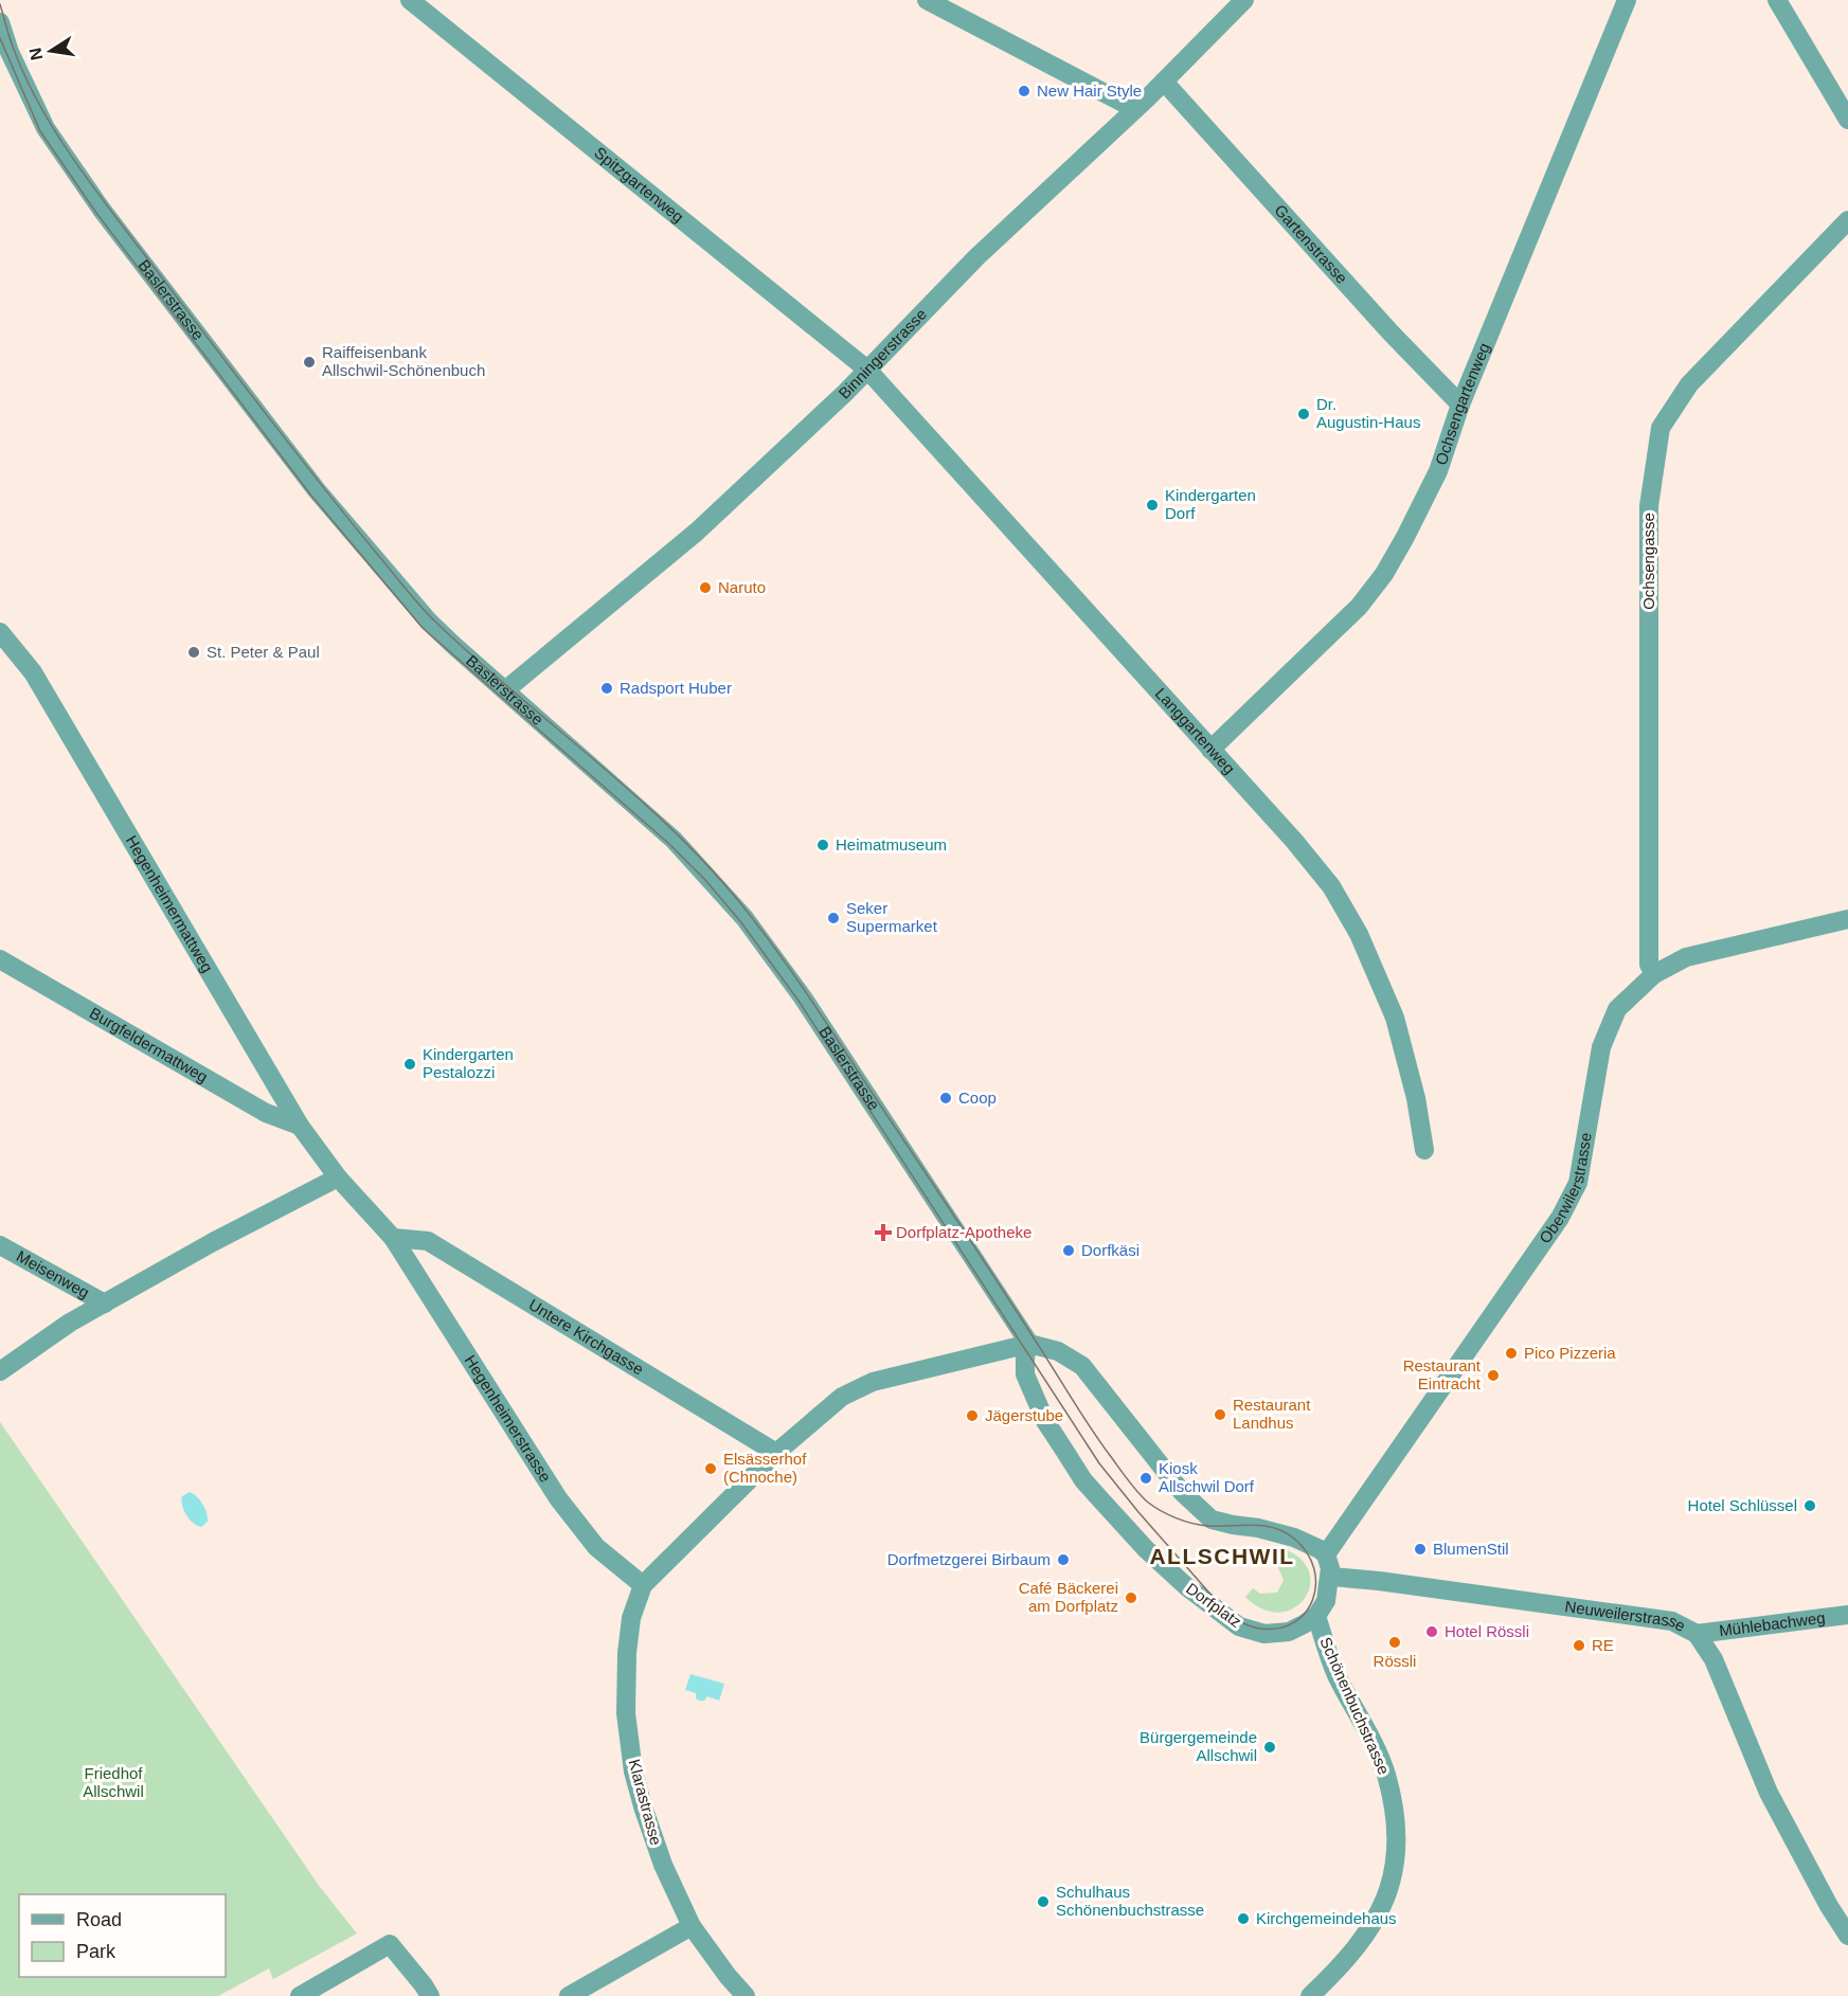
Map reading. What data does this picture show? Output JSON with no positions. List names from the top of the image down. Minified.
{"streets":{"street":["Spitzgartenweg","Gartenstrasse","Baslerstrasse","Binningerstrasse","Ochsengartenweg","Ochsengasse","Langgartenweg","Hegenheimermattweg","Burgfeldermattweg","Oberwilerstrasse","Meisenweg","Untere Kirchgasse","Hegenheimerstrasse","Dorfplatz","Neuweilerstrasse","Mühlebachweg","Schönenbuchstrasse","Klarastrasse"]},"crossings":[["Spitzgartenweg","Binningerstrasse"],["Spitzgartenweg","Langgartenweg"],["Gartenstrasse","Binningerstrasse"],["Gartenstrasse","Ochsengartenweg"],["Baslerstrasse","Binningerstrasse"],["Baslerstrasse","Dorfplatz"],["Binningerstrasse","Langgartenweg"],["Ochsengartenweg","Langgartenweg"],["Ochsengasse","Oberwilerstrasse"],["Hegenheimermattweg","Burgfeldermattweg"],["Hegenheimermattweg","Hegenheimerstrasse"],["Untere Kirchgasse","Hegenheimerstrasse"],["Hegenheimerstrasse","Klarastrasse"],["Dorfplatz","Schönenbuchstrasse"],["Neuweilerstrasse","Mühlebachweg"]],"districts":["ALLSCHWIL"],"parks":["Friedhof Allschwil"],"places":{"other":["New Hair Style","Raiffeisenbank Allschwil-Schönenbuch","Dr. Augustin-Haus","Kindergarten Dorf","Naruto","St. Peter & Paul","Radsport Huber","Heimatmuseum","Seker Supermarket","Kindergarten Pestalozzi","Coop","Dorfkäsi","Pico Pizzeria","Restaurant Eintracht","Restaurant Landhus","Jägerstube","Elsässerhof (Chnoche)","Kiosk Allschwil Dorf","Hotel Schlüssel","BlumenStil","Dorfmetzgerei Birbaum","Café Bäckerei am Dorfplatz","Hotel Rössli","Rössli","RE","Bürgergemeinde Allschwil","Schulhaus Schönenbuchstrasse","Kirchgemeindehaus"],"health":["Dorfplatz-Apotheke"]},"legend":["Road","Park"],"north":"left"}
